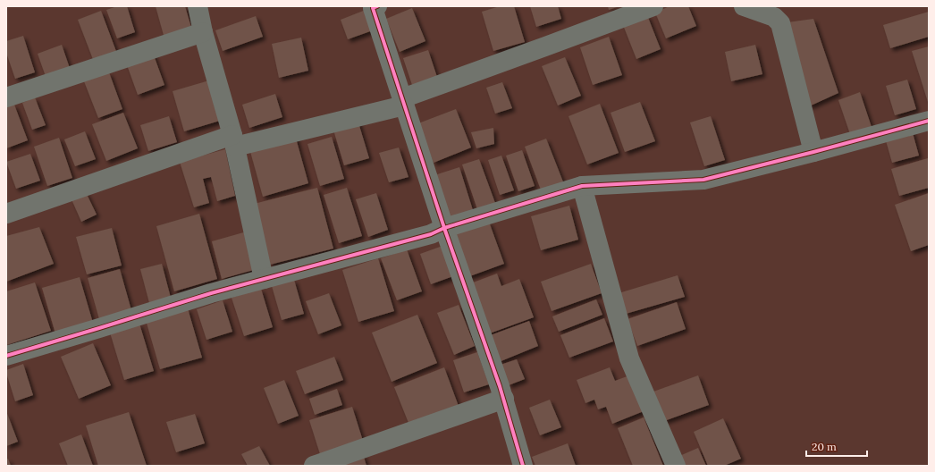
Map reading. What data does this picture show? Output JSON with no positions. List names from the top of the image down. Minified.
{"scale_bar":"20 m"}
